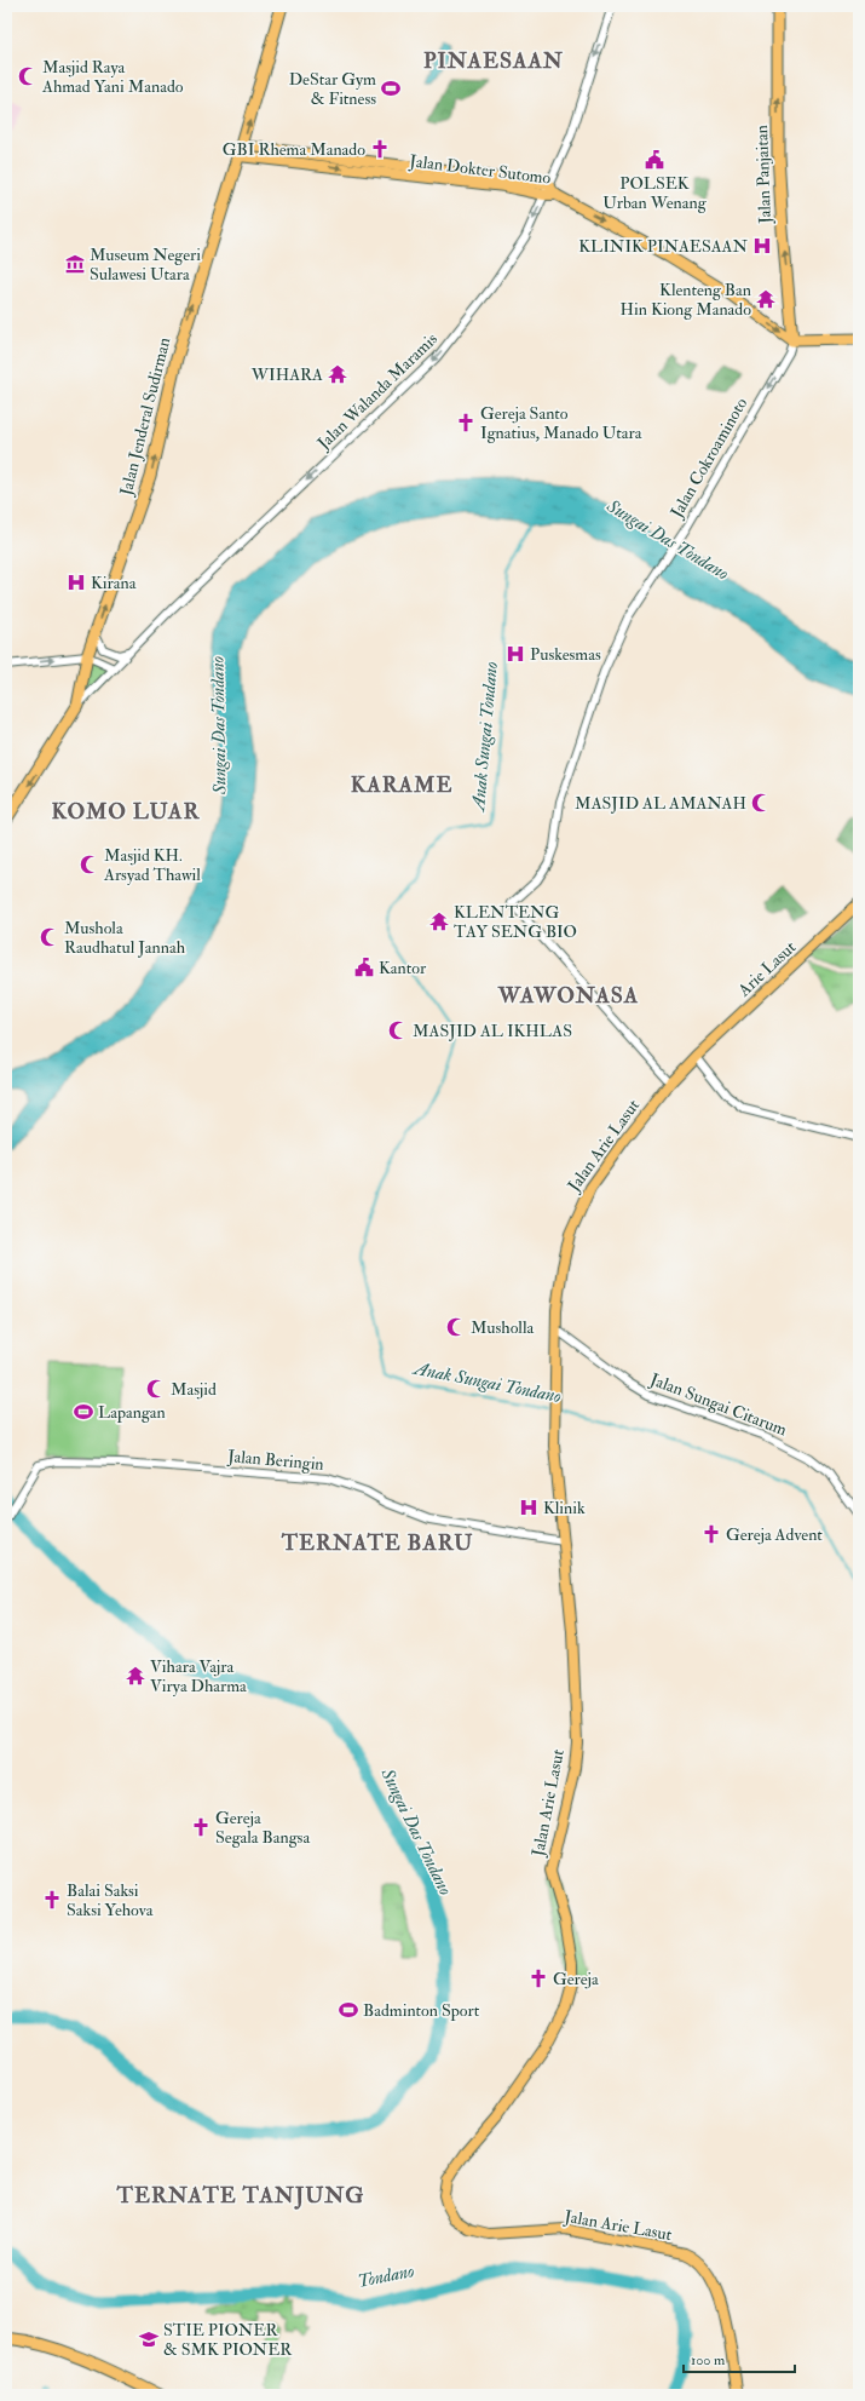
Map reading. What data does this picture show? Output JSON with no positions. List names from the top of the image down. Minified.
{"streets":{"highway":["Jalan Panjaitan","Jalan Jenderal Sudirman"],"main road":["Jalan Dokter Sutomo","Arie Lasut","Jalan Arie Lasut"],"street":["Jalan Walanda Maramis","Jalan Cokroaminoto","Jalan Sungai Citarum","Jalan Beringin"]},"crossings":[["Jalan Dokter Sutomo","Jalan Panjaitan"],["Jalan Dokter Sutomo","Jalan Walanda Maramis"],["Jalan Dokter Sutomo","Jalan Jenderal Sudirman"],["Jalan Dokter Sutomo","Jalan Cokroaminoto"],["Jalan Panjaitan","Jalan Cokroaminoto"],["Jalan Walanda Maramis","Jalan Jenderal Sudirman"],["Jalan Cokroaminoto","Jalan Arie Lasut"],["Arie Lasut","Jalan Arie Lasut"],["Jalan Arie Lasut","Jalan Sungai Citarum"],["Jalan Arie Lasut","Jalan Beringin"]],"one_way":["Jalan Dokter Sutomo","Jalan Panjaitan","Jalan Walanda Maramis","Jalan Cokroaminoto"],"districts":["PINAESAAN","KARAME","KOMO LUAR","WAWONASA","TERNATE BARU","TERNATE TANJUNG"],"water":["Sungai Das Tondano","Anak Sungai Tondano","Tondano"],"places":{"mosque":["Masjid Raya Ahmad Yani Manado","MASJID AL AMANAH","Masjid KH. Arsyad Thawil","Mushola Raudhatul Jannah","MASJID AL IKHLAS","Musholla","Masjid"],"sports":["DeStar Gym & Fitness","Lapangan","Badminton Sport"],"church":["GBI Rhema Manado","Gereja Santo Ignatius, Manado Utara","Gereja Advent","Gereja Segala Bangsa","Balai Saksi Saksi Yehova","Gereja"],"public building":["POLSEK Urban Wenang","Kantor"],"hospital":["KLINIK PINAESAAN","Kirana","Puskesmas","Klinik"],"museum":["Museum Negeri Sulawesi Utara"],"temple":["Klenteng Ban Hin Kiong Manado","WIHARA","KLENTENG TAY SENG BIO","Vihara Vajra Virya Dharma"],"school or university":["STIE PIONER & SMK PIONER"]},"scale_bar":"100 m"}
